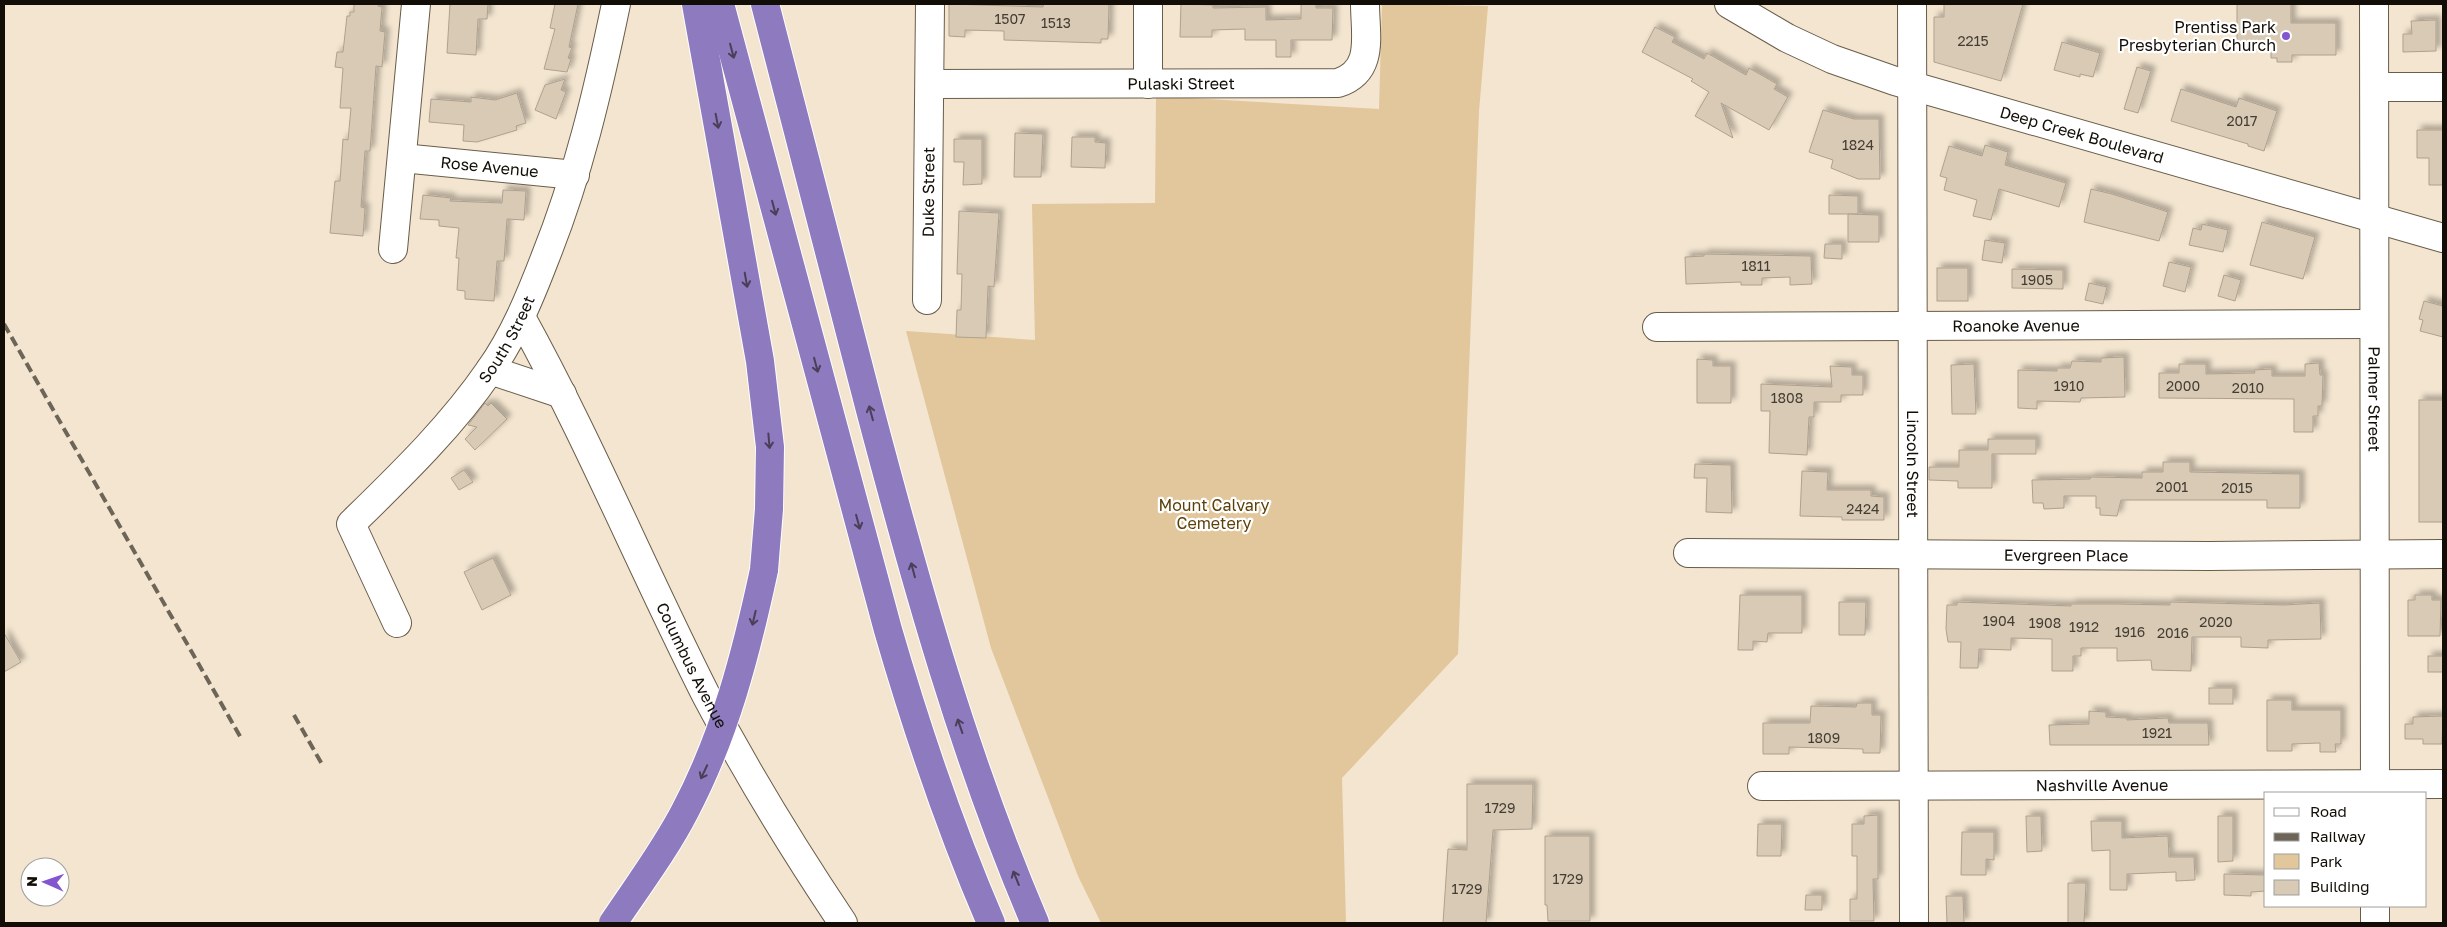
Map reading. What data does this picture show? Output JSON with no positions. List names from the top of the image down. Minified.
{"streets":{"street":["Pulaski Street","Deep Creek Boulevard","Rose Avenue","Duke Street","Roanoke Avenue","South Street","Palmer Street","Lincoln Street","Evergreen Place","Columbus Avenue","Nashville Avenue"]},"crossings":[["Pulaski Street","Duke Street"],["Deep Creek Boulevard","Palmer Street"],["Deep Creek Boulevard","Lincoln Street"],["Rose Avenue","South Street"],["Roanoke Avenue","Palmer Street"],["Roanoke Avenue","Lincoln Street"],["South Street","Columbus Avenue"],["Palmer Street","Evergreen Place"],["Palmer Street","Nashville Avenue"],["Lincoln Street","Evergreen Place"],["Lincoln Street","Nashville Avenue"]],"parks":["Mount Calvary Cemetery"],"places":["Prentiss Park Presbyterian Church"],"house_numbers":["1507","1513","2215","2017","1824","1811","1905","1910","2000","2010","1808","2001","2015","2424","1904","2020","1908","1912","1916","2016","1921","1809","1729","1729","1729"],"legend":["Road","Railway","Park","Building"],"north":"left"}
